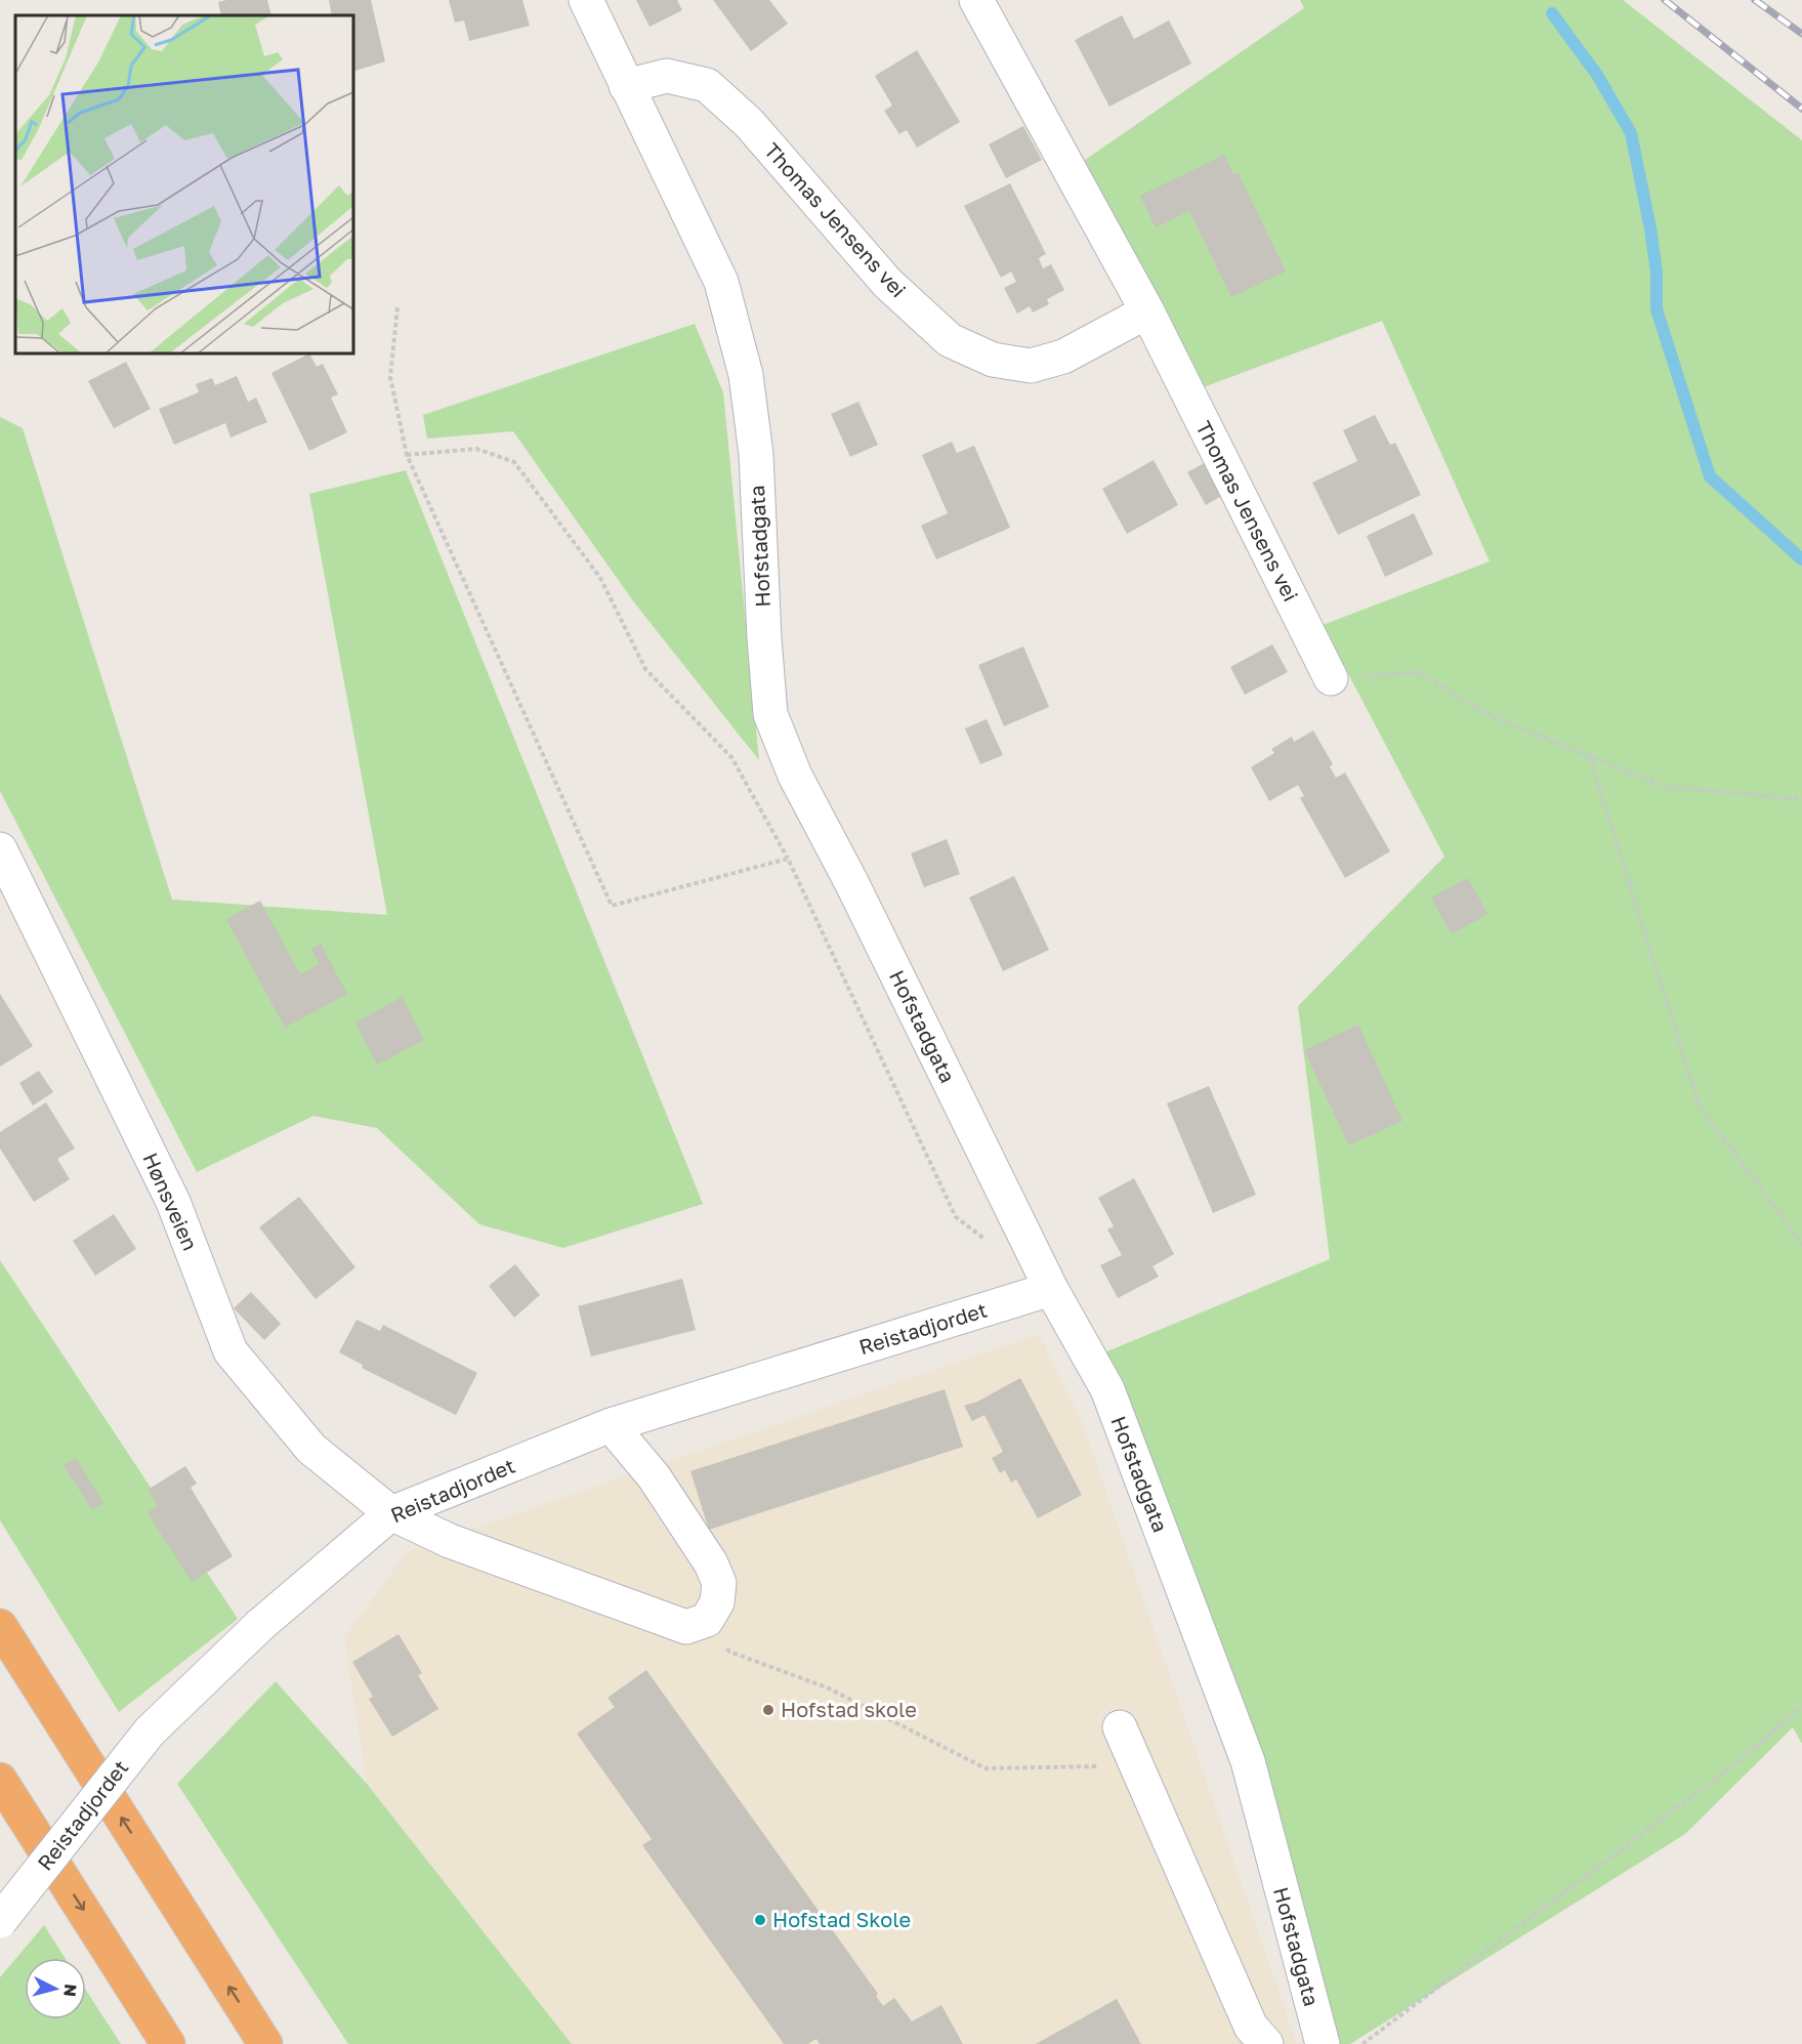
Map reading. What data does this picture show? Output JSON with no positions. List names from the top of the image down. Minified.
{"streets":{"street":["Thomas Jensens vei","Hofstadgata","Hønsveien","Reistadjordet"]},"crossings":[["Thomas Jensens vei","Hofstadgata"],["Hofstadgata","Reistadjordet"],["Hønsveien","Reistadjordet"]],"places":["Hofstad skole","Hofstad Skole"],"north":"right"}
